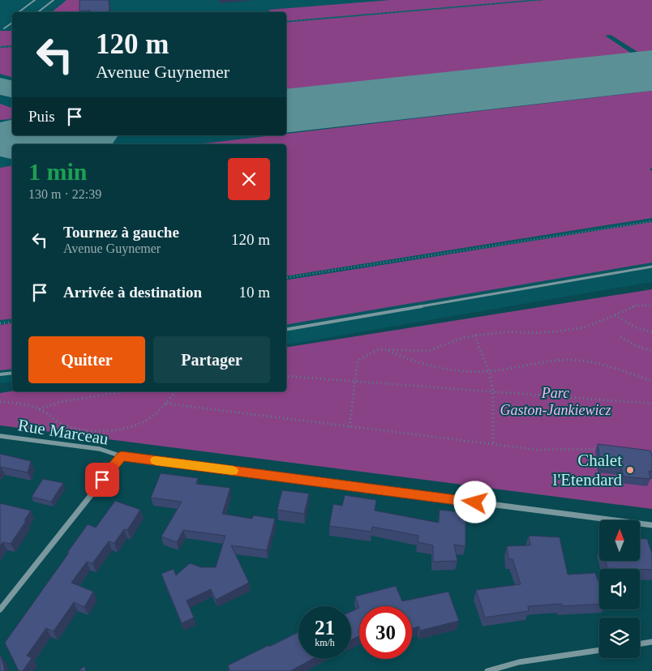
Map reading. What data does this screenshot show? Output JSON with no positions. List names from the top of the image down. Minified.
{"streets":{"street":["Rue Marceau"]},"parks":["Parc Gaston-Jankiewicz"],"places":["Chalet l'Etendard"],"north":"top","page":{"turn":["120 m","Avenue Guynemer"],"then":"Puis","heading":["1 min","130 m · 22:39"],"list":[{"name":"Tournez à gauche","note":"Avenue Guynemer","value":"120 m"},{"name":"Arrivée à destination","value":"10 m"}],"buttons":["Quitter","Partager"],"speed":"21 km/h","limit":"30"}}
